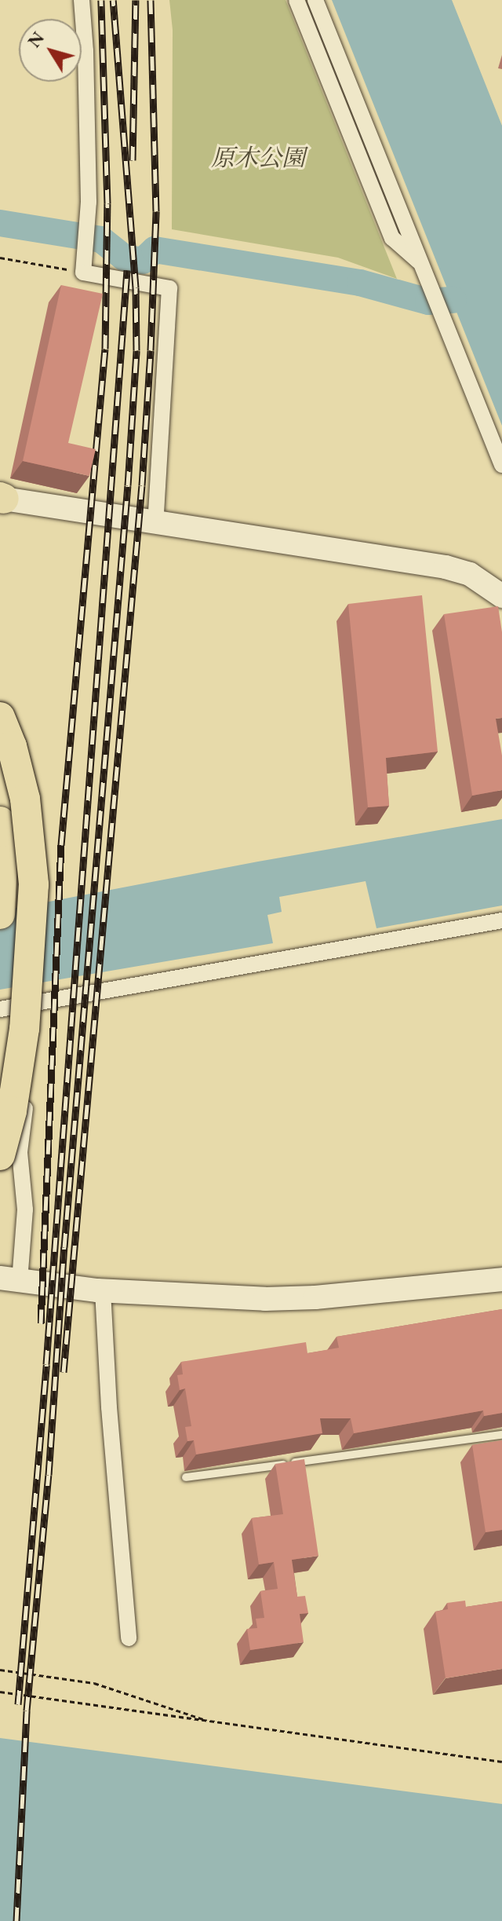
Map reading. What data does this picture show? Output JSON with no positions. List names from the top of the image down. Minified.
{"parks":["原木公園"],"north":"top left"}
